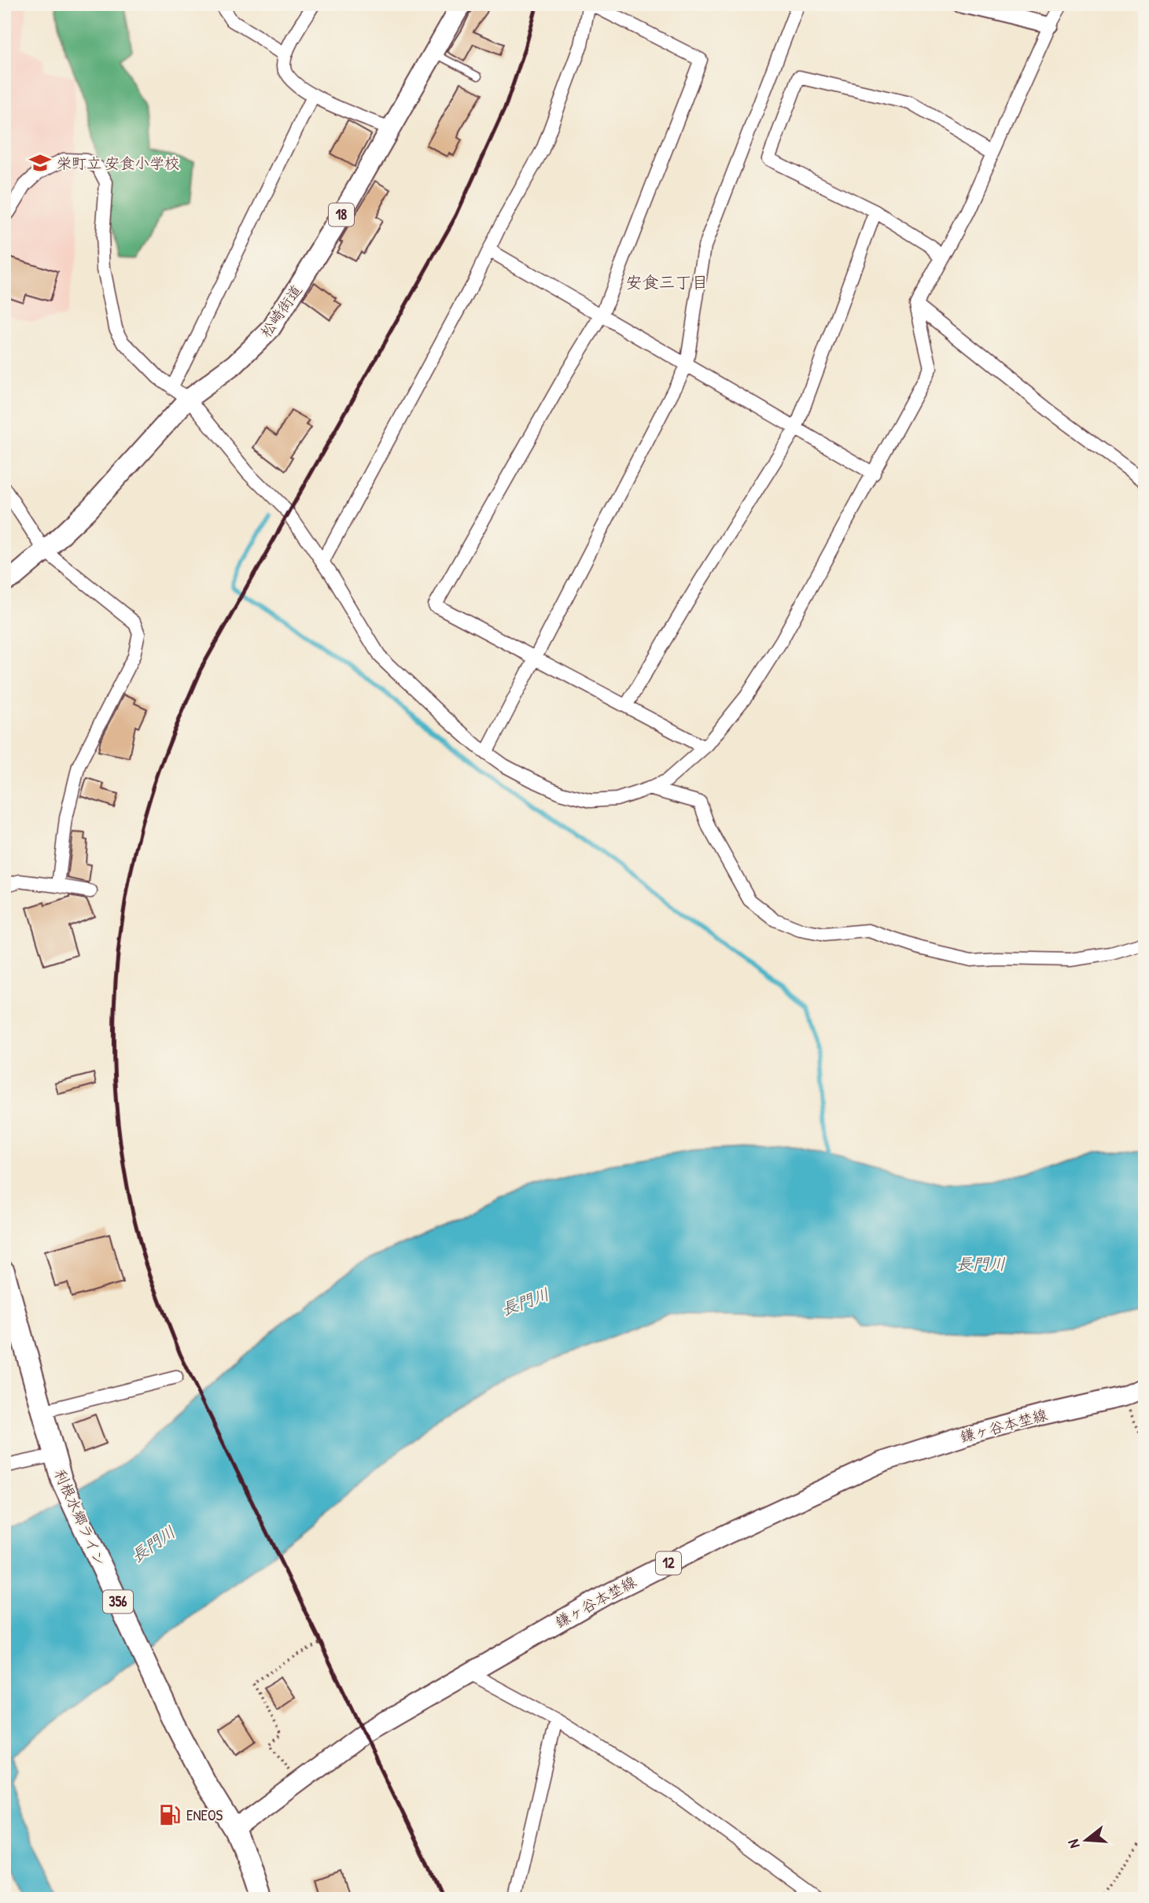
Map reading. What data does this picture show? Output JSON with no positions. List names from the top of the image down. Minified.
{"streets":{"highway":["利根水郷ライン","356"],"main road":["18","松崎街道","鎌ヶ谷本埜線","12"]},"crossings":[["鎌ヶ谷本埜線","利根水郷ライン"]],"districts":["安食三丁目"],"water":["長門川"],"places":{"school or university":["栄町立 安食小学校"],"fuel station":["ENEOS"]},"north":"left"}
